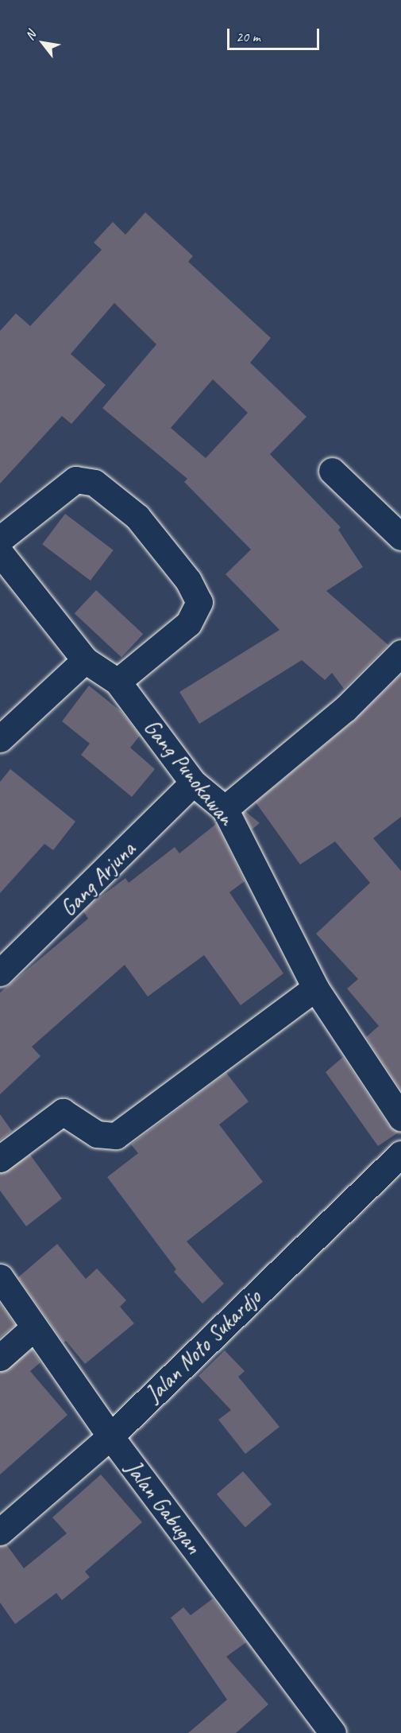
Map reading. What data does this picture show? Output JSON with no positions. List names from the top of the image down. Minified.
{"streets":{"street":["Gang Punokawan","Gang Arjuna","Jalan Noto Sukardjo","Jalan Gabugan"]},"crossings":[["Gang Punokawan","Gang Arjuna"],["Jalan Noto Sukardjo","Jalan Gabugan"]],"scale_bar":"20 m","north":"top left"}
